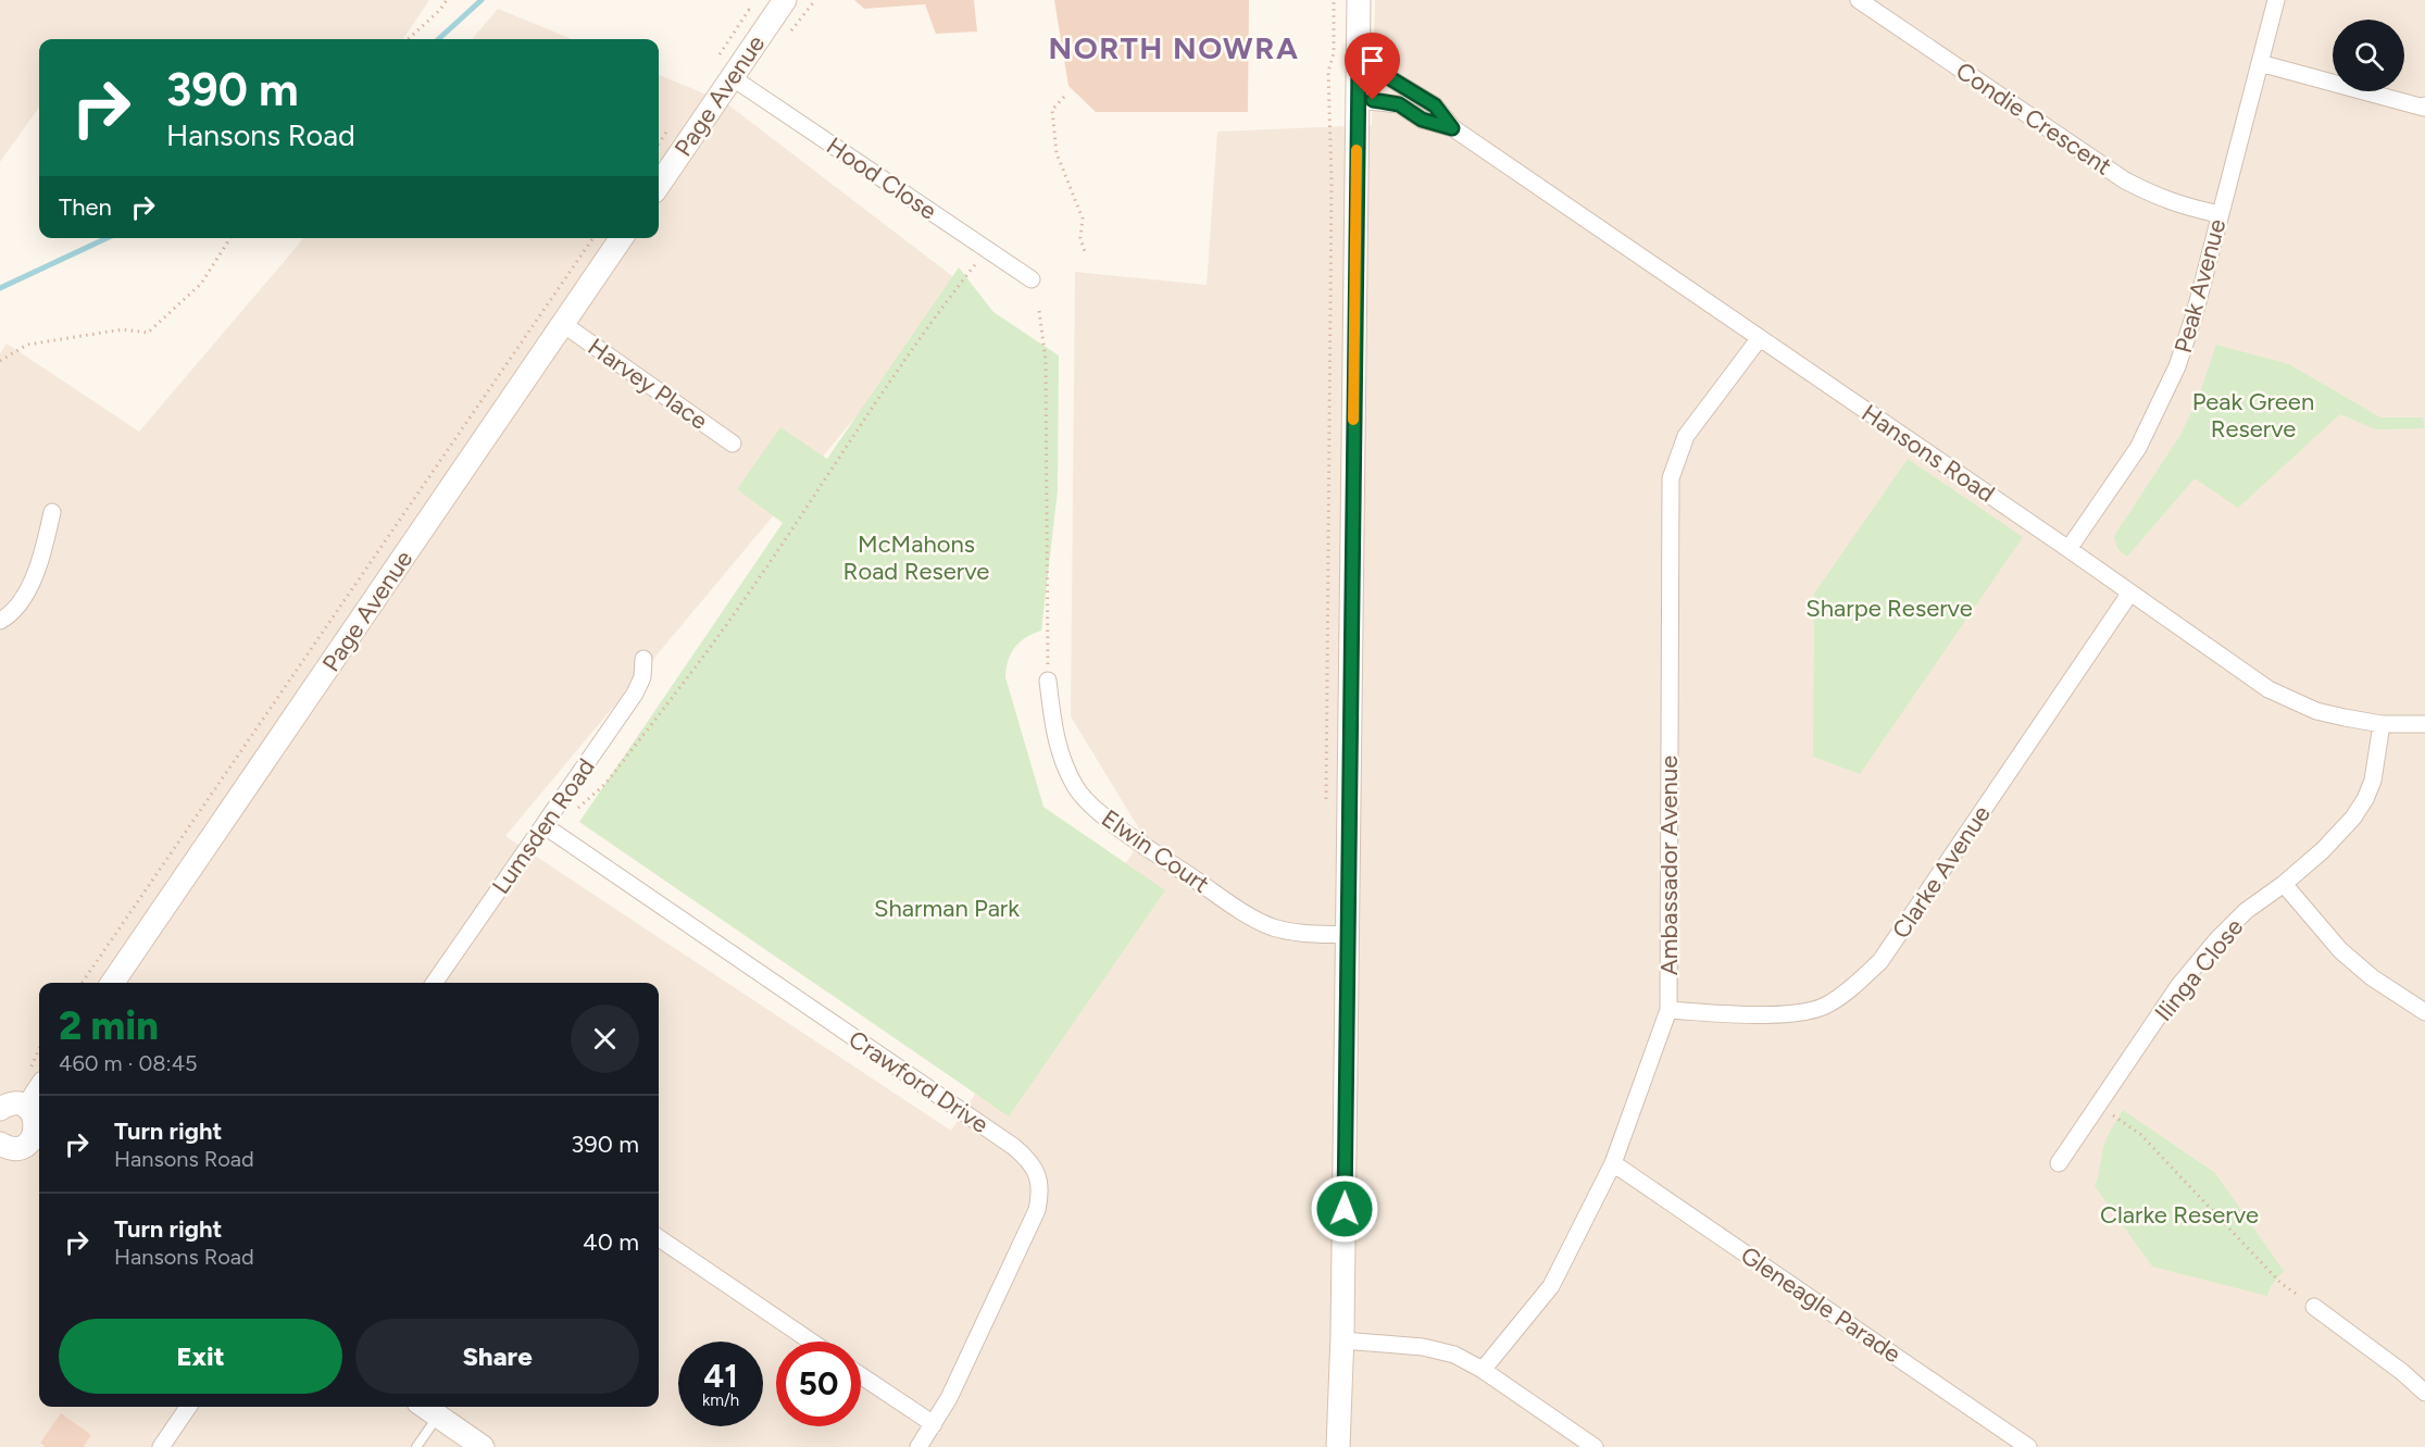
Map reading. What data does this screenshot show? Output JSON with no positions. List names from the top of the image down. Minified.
{"streets":{"main road":["Page Avenue"],"street":["Condie Crescent","Hood Close","Peak Avenue","Harvey Place","Hansons Road","Lumsden Road","Elwin Court","Ambassador Avenue","Clarke Avenue","Ilinga Close","Crawford Drive","Gleneagle Parade"]},"crossings":[["Page Avenue","Hood Close"],["Page Avenue","Harvey Place"],["Condie Crescent","Peak Avenue"],["Peak Avenue","Hansons Road"],["Hansons Road","Ambassador Avenue"],["Hansons Road","Clarke Avenue"],["Hansons Road","Ilinga Close"],["Lumsden Road","Crawford Drive"],["Ambassador Avenue","Clarke Avenue"],["Ambassador Avenue","Gleneagle Parade"]],"districts":["NORTH NOWRA"],"parks":["Peak Green Reserve","McMahons Road Reserve","Sharpe Reserve","Sharman Park","Clarke Reserve"],"page":{"turn":["390 m","Hansons Road"],"then":"Then","heading":["2 min","460 m · 08:45"],"list":[{"name":"Turn right","note":"Hansons Road","value":"390 m"},{"name":"Turn right","note":"Hansons Road","value":"40 m"}],"buttons":["Exit","Share"],"speed":"41 km/h","limit":"50"}}
